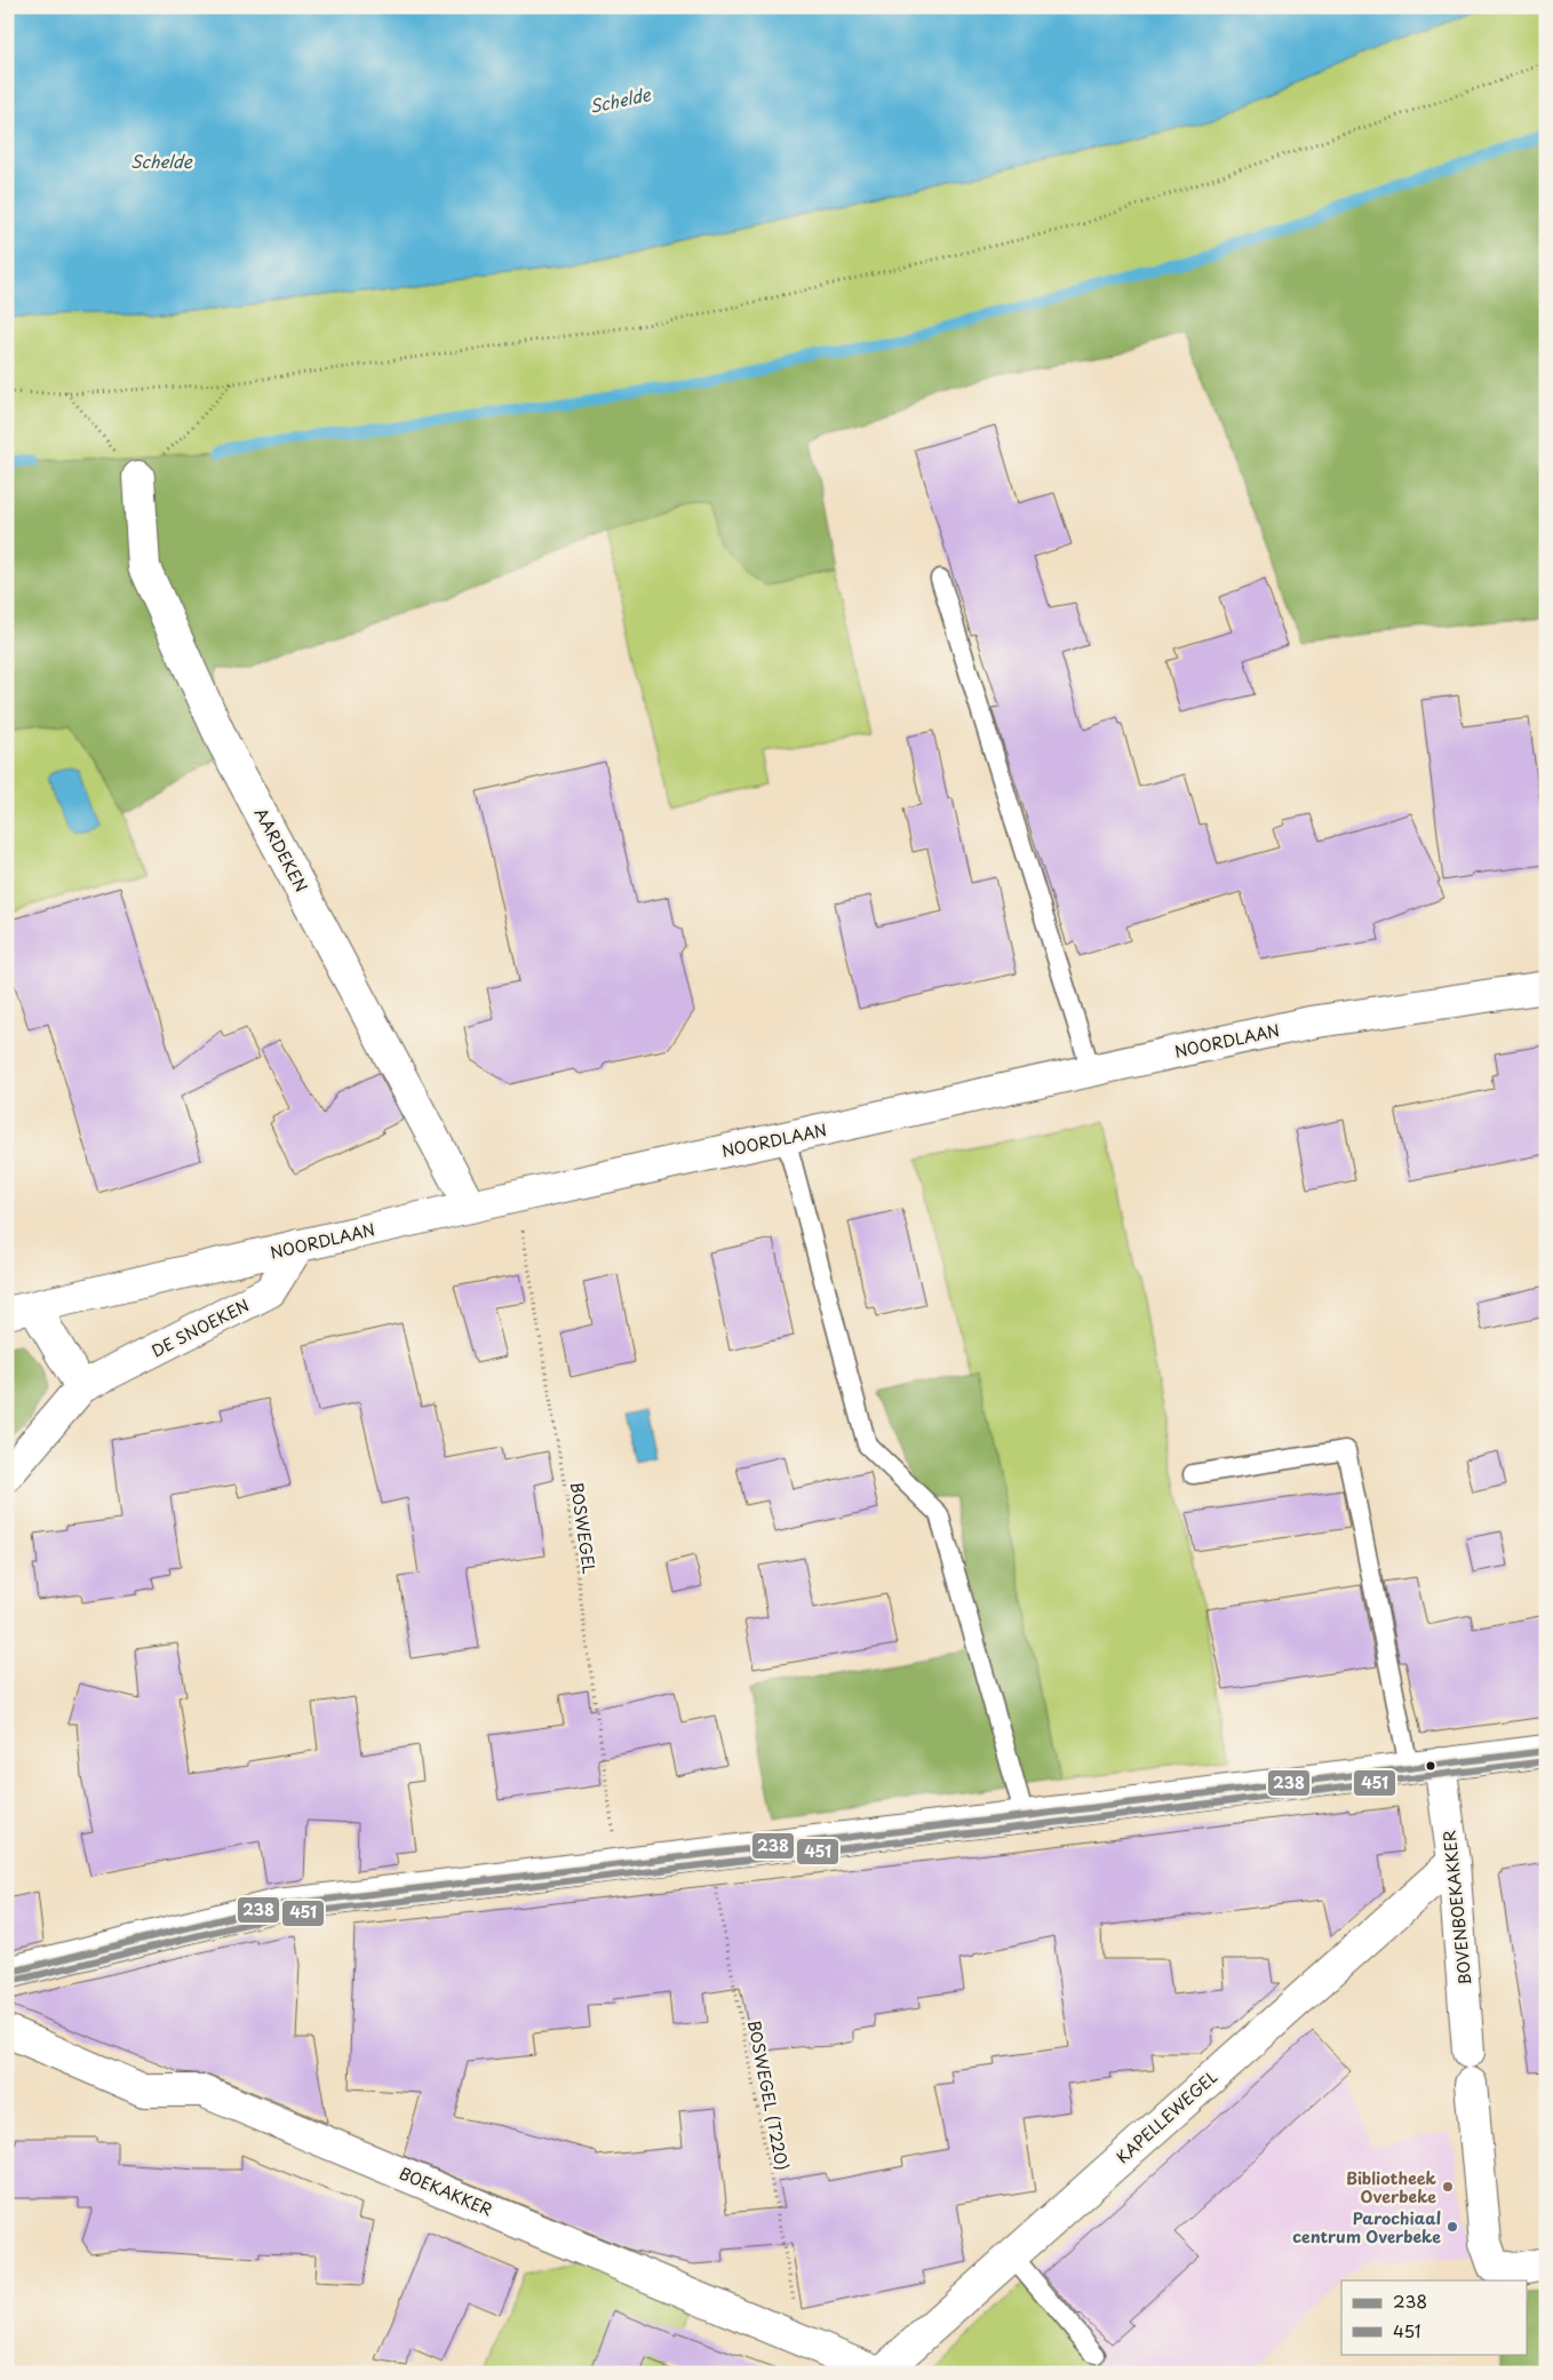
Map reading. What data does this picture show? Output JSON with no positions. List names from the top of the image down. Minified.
{"streets":{"street":["AARDEKEN","NOORDLAAN","DE SNOEKEN","BOVENBOEKAKKER","KAPELLEWEGEL","BOEKAKKER"],"path":["BOSWEGEL","BOSWEGEL (T220)"]},"crossings":[["AARDEKEN","NOORDLAAN"],["NOORDLAAN","DE SNOEKEN"],["NOORDLAAN","BOSWEGEL"],["BOVENBOEKAKKER","KAPELLEWEGEL"],["BOSWEGEL (T220)","BOEKAKKER"],["KAPELLEWEGEL","BOEKAKKER"]],"water":["Schelde"],"places":["Bibliotheek Overbeke","Parochiaal centrum Overbeke"],"lines":["transit line 238","transit line 451"],"legend":["238","451"]}
